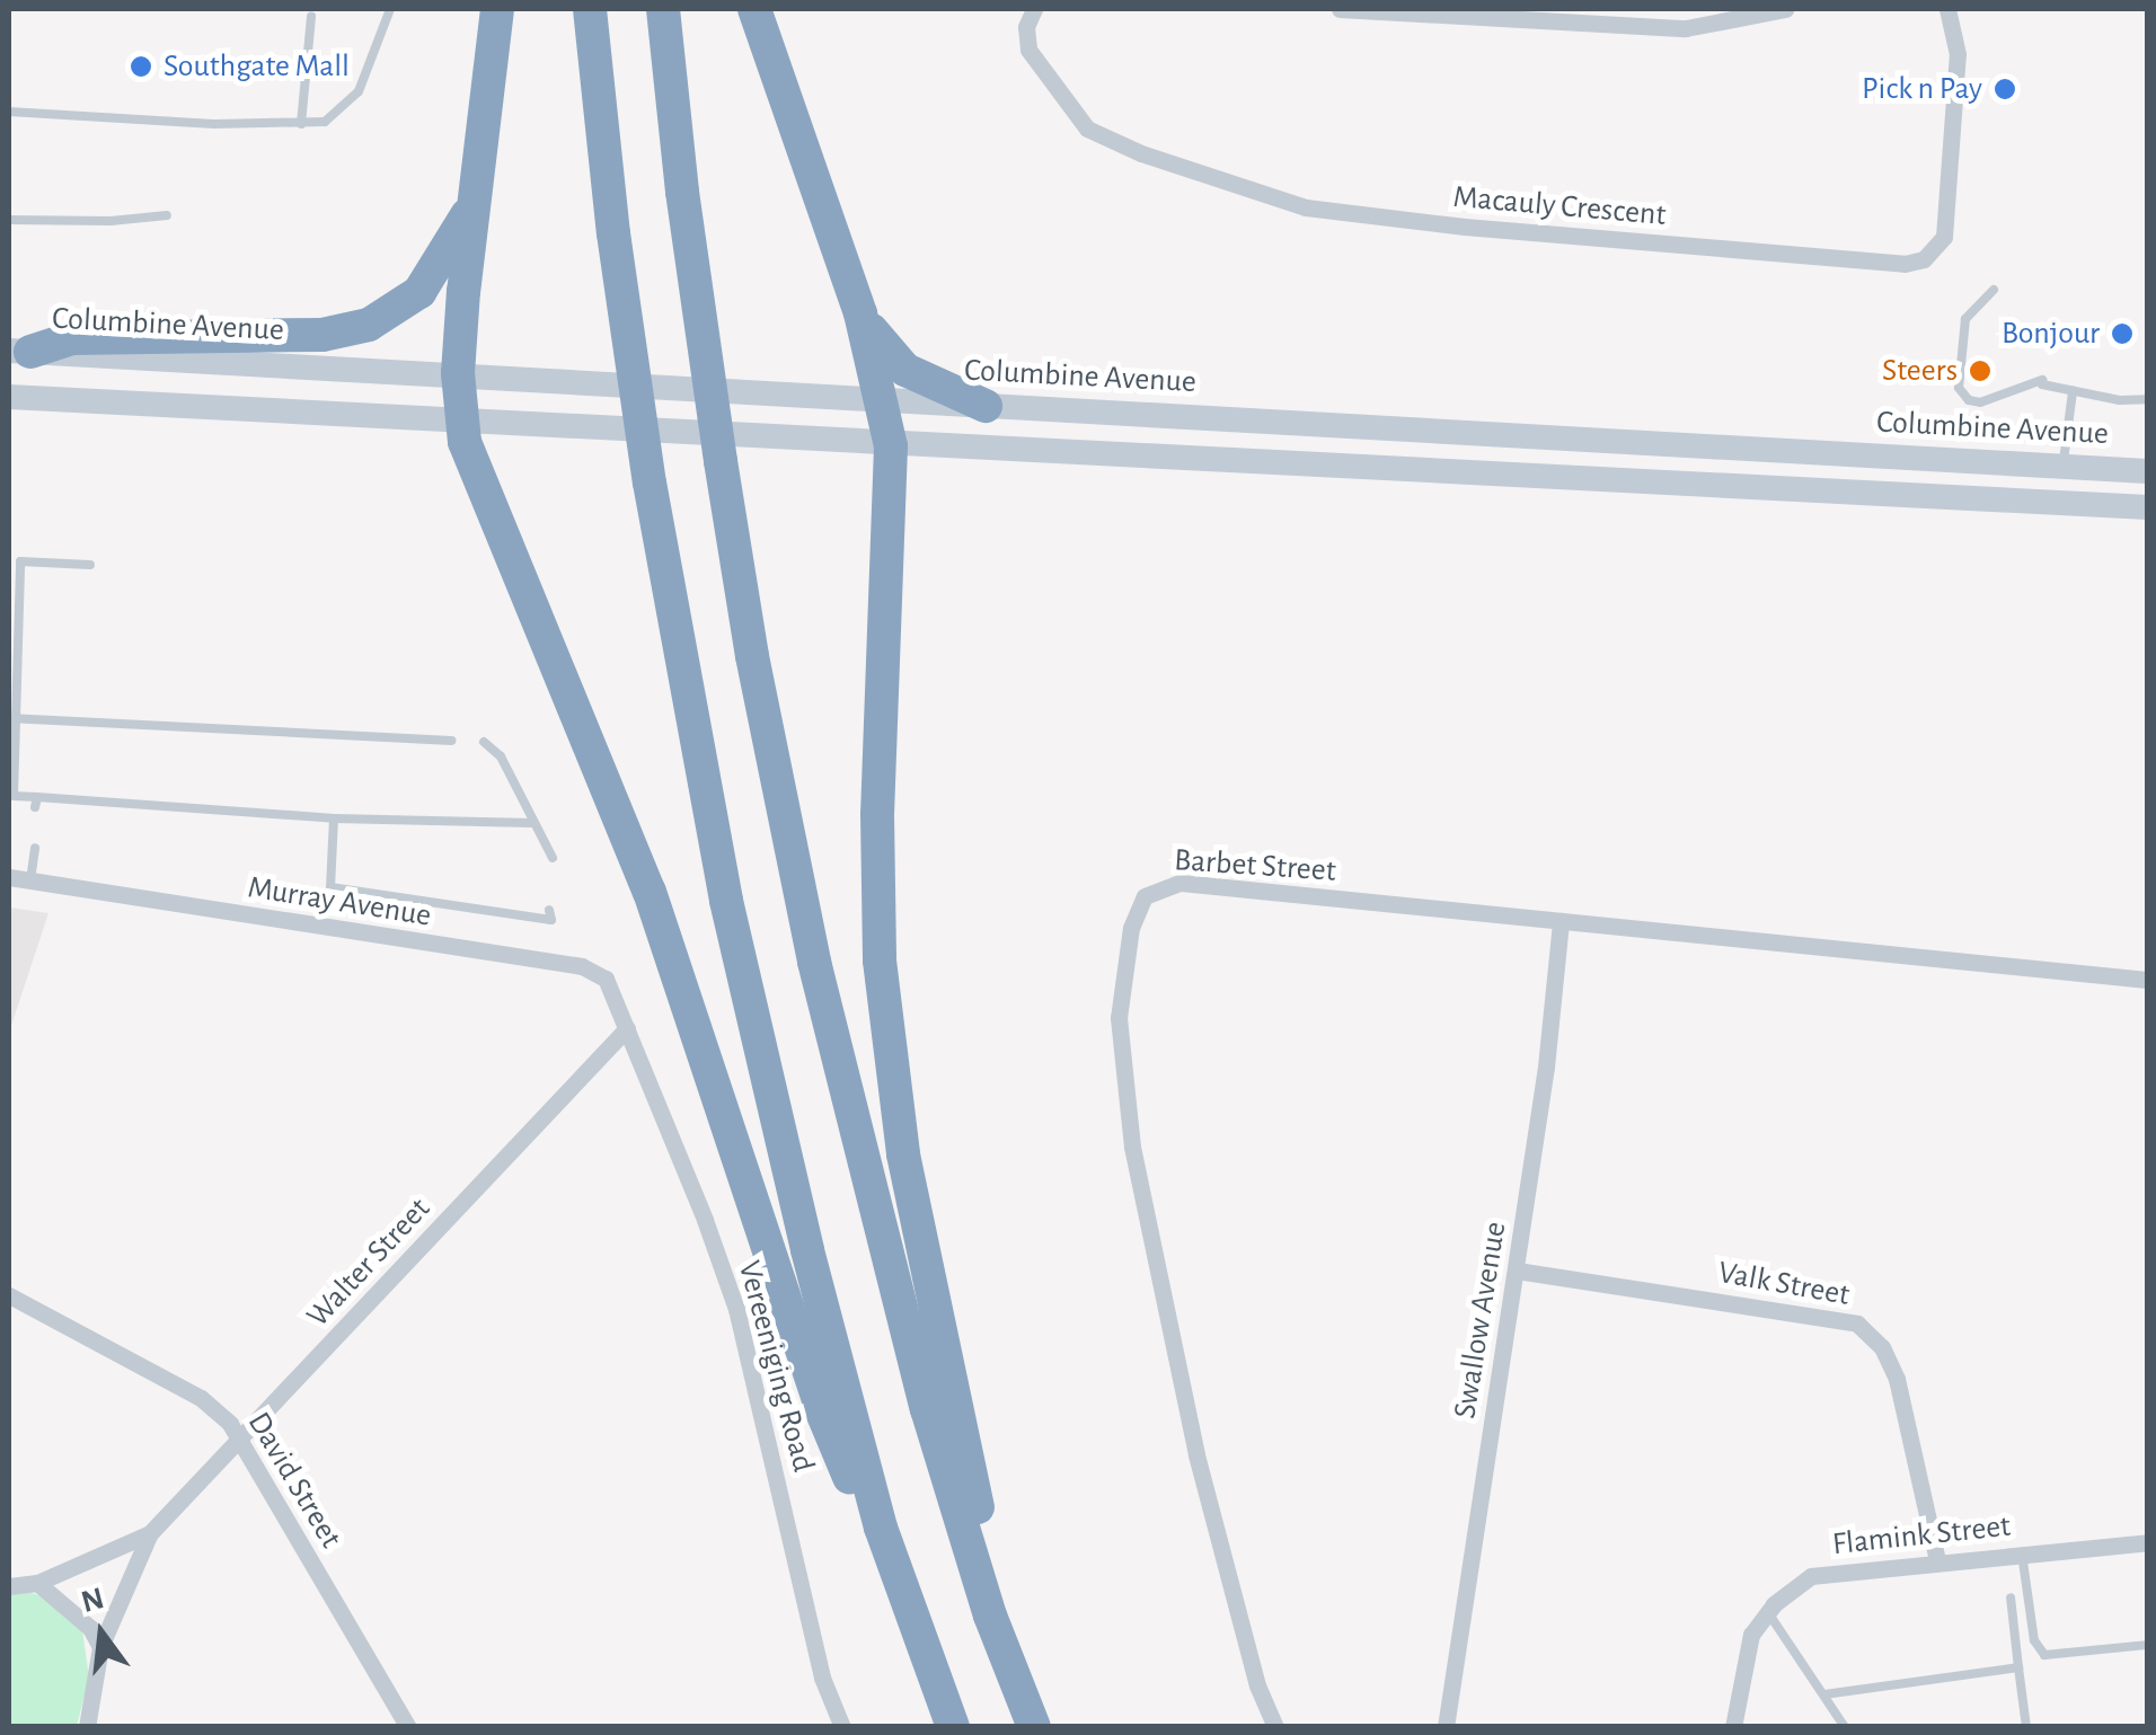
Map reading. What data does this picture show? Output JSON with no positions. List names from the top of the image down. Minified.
{"streets":{"main road":["Columbine Avenue"],"street":["Macauly Crescent","Barbet Street","Murray Avenue","Walter Street","Valk Street","Swallow Avenue","Vereeniging Road","David Street","Flamink Street"]},"crossings":[["Barbet Street","Swallow Avenue"],["Murray Avenue","Walter Street"],["Murray Avenue","Vereeniging Road"],["Walter Street","Vereeniging Road"],["Walter Street","David Street"],["Valk Street","Swallow Avenue"],["Valk Street","Flamink Street"]],"places":["Southgate Mall","Pick n Pay","Bonjour","Steers"],"north":"top"}
